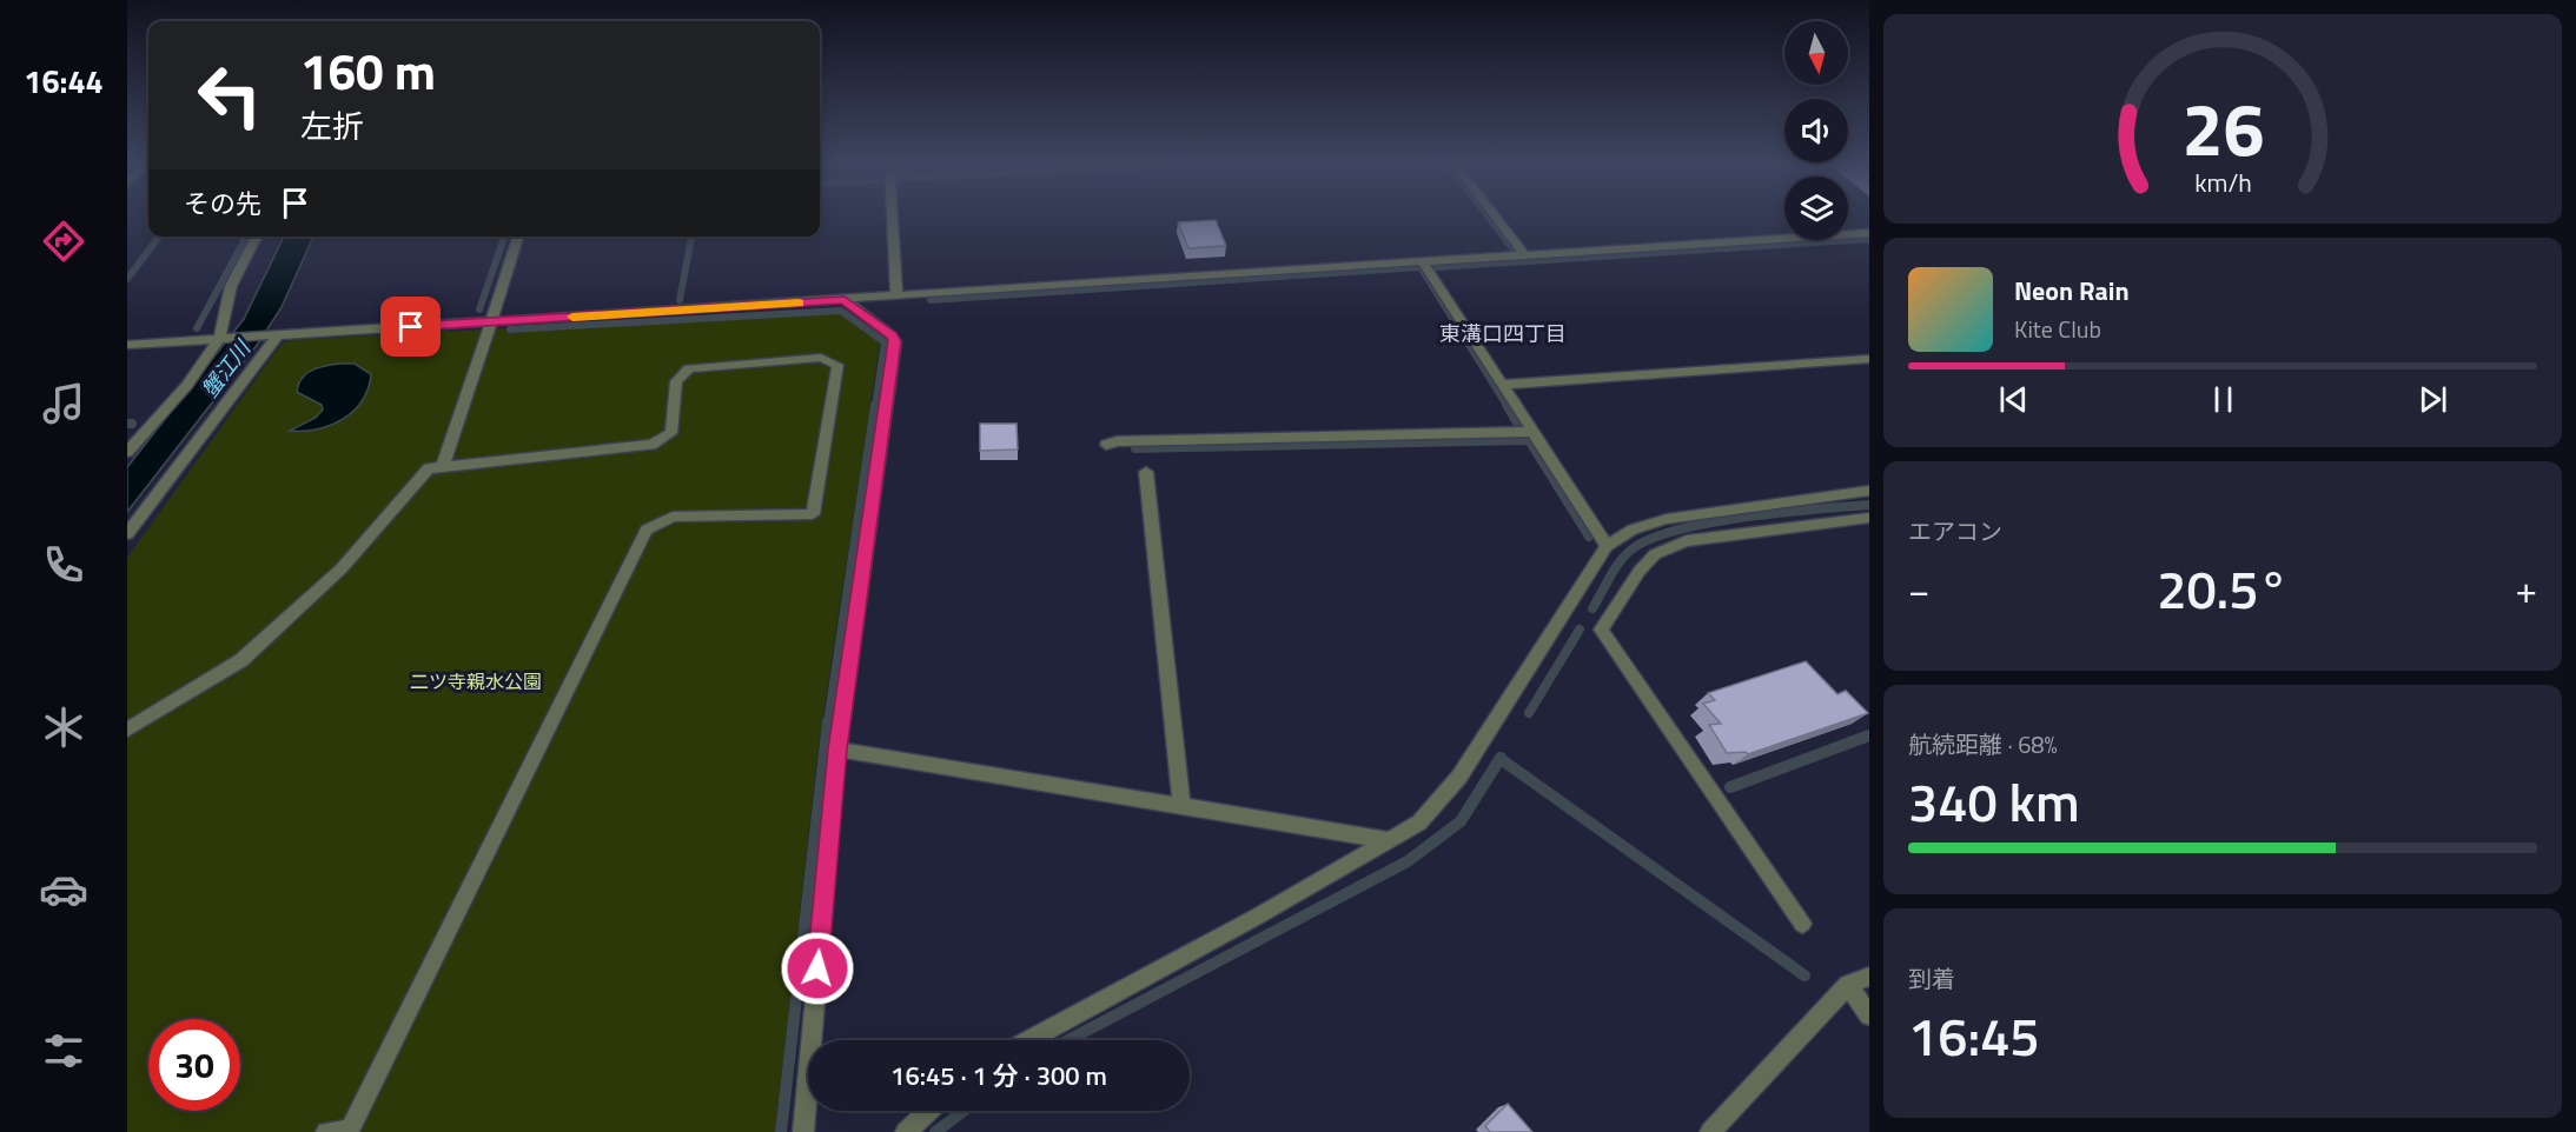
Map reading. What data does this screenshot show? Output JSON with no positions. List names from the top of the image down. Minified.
{"districts":["東溝口四丁目"],"water":["蟹江川"],"parks":["二ツ寺親水公園"],"north":"bottom","page":{"tabs":"16:44","turn":["160 m","左折"],"then":"その先","song":["Neon Rain","Kite Club"],"tile":["エアコン",["航続距離 · 68%","340 km"],["到着","16:45"]],"heat":["−","20.5°","+"],"limit":"30","trip":"16:45 · 1 分 · 300 m","gauge":["26","km/h"]}}
